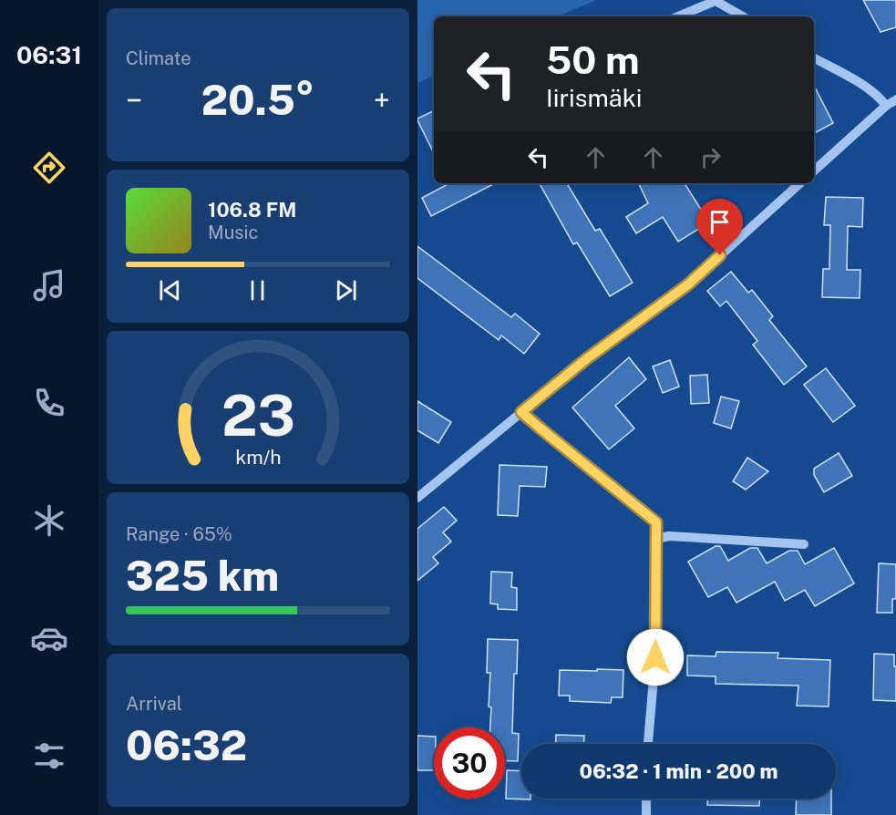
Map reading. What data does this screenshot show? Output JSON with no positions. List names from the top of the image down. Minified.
{"page":{"tabs":"06:31","tile":["Climate",["Range · 65%","325 km"],["Arrival","06:32"]],"turn":["50 m","Iirismäki"],"heat":["−","20.5°","+"],"song":["106.8 FM","Music"],"limit":"30","trip":"06:32 · 1 min · 200 m","gauge":["23","km/h"]}}
